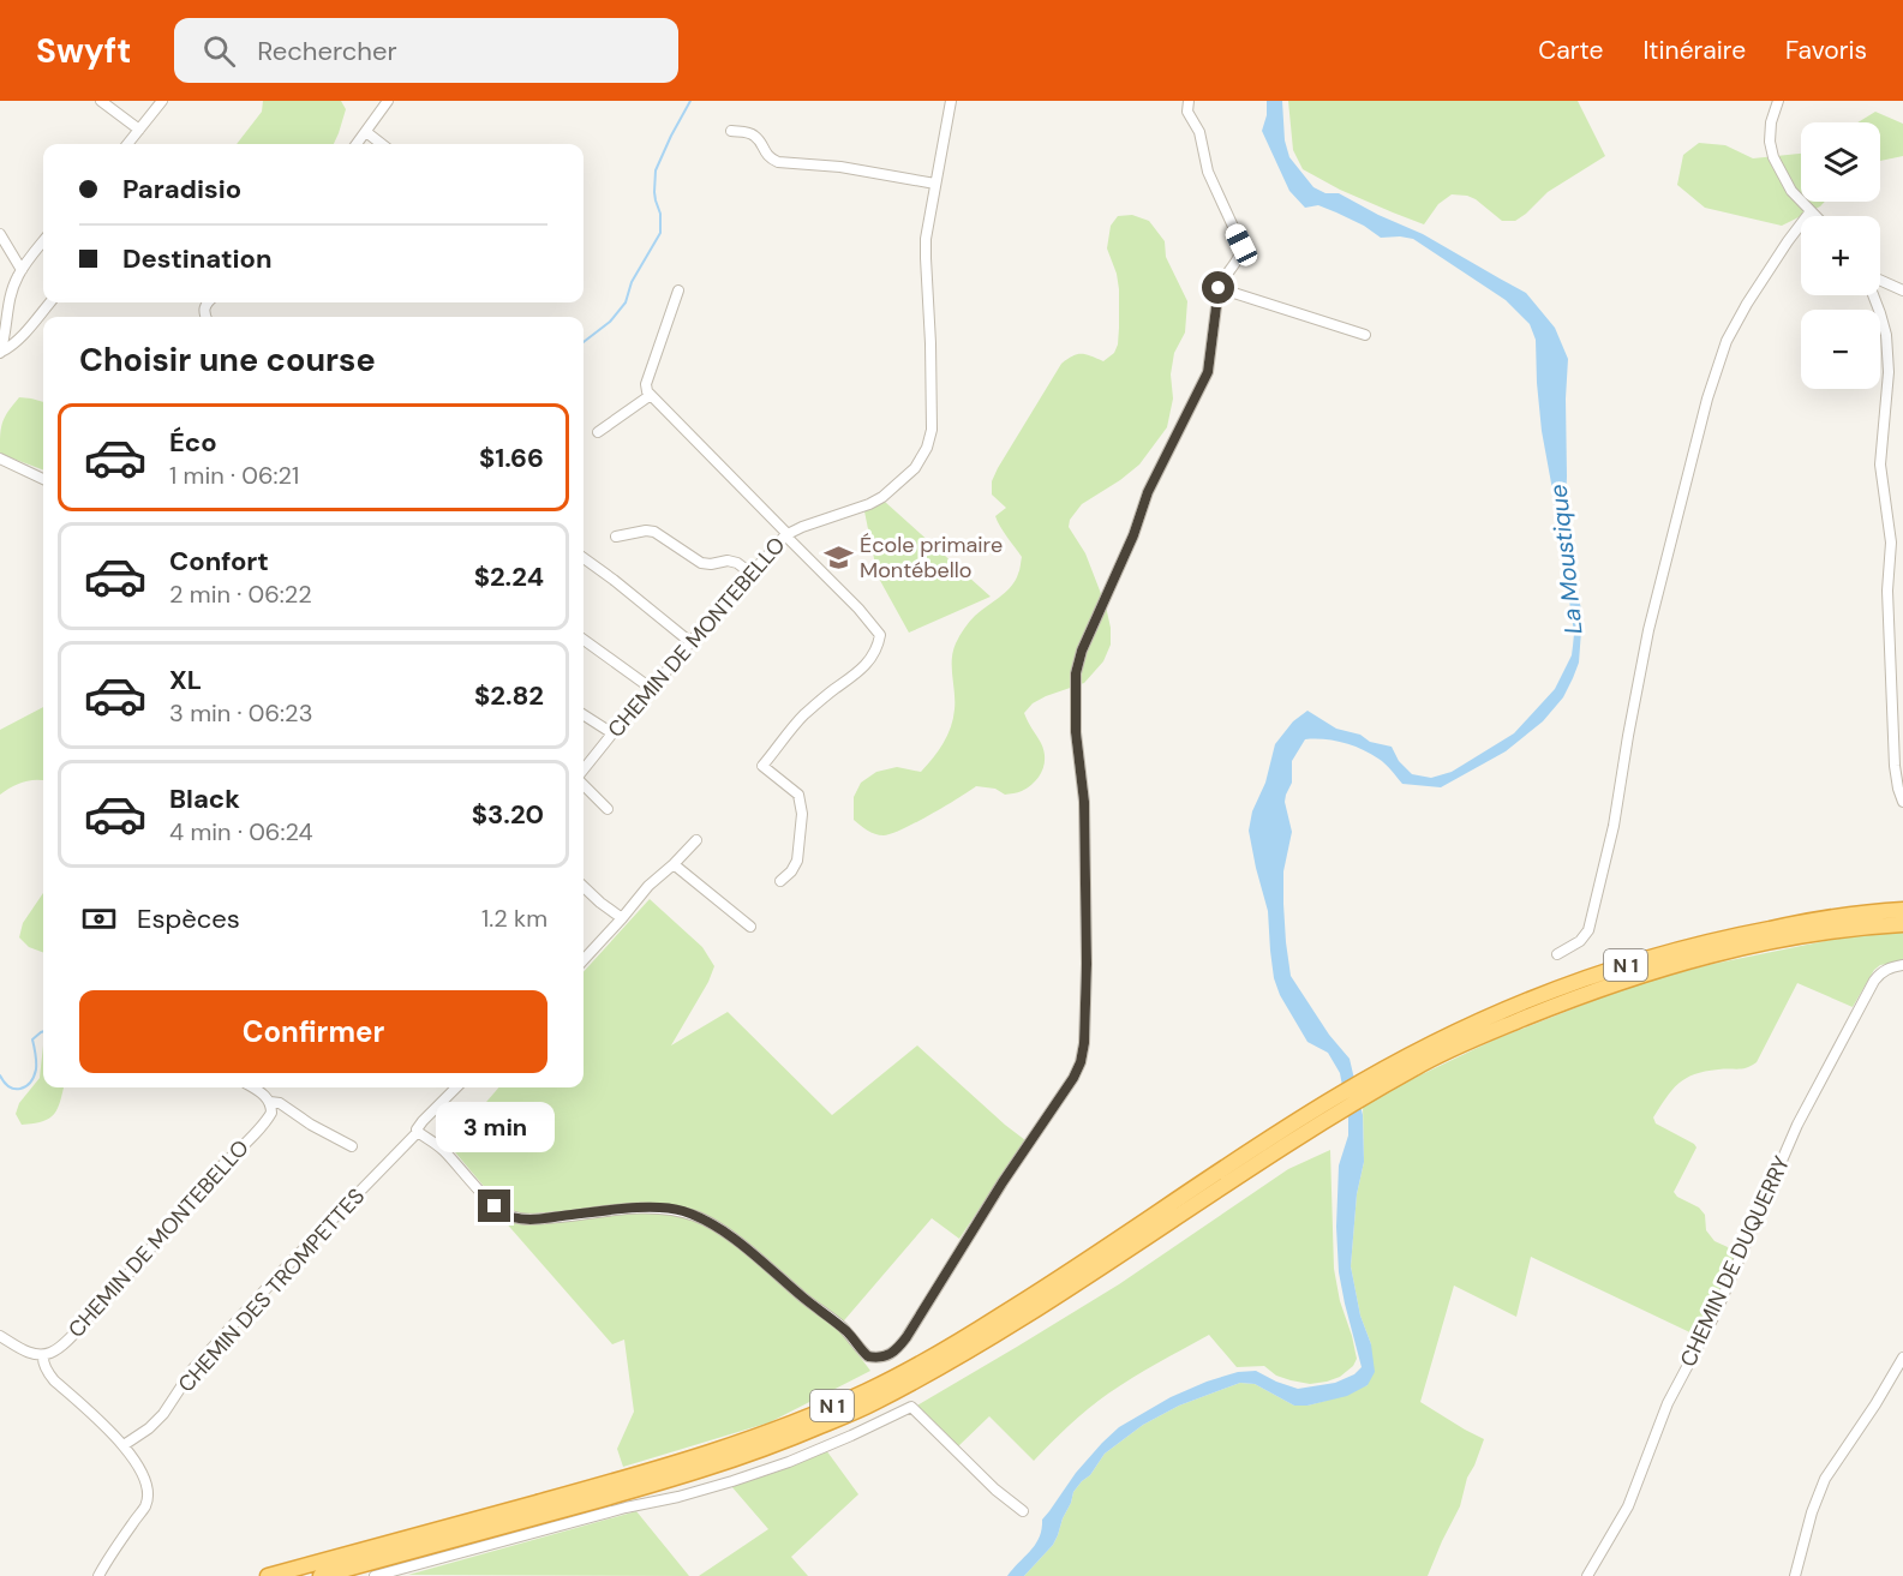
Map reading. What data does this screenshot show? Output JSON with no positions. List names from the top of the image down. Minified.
{"streets":{"highway":["N 1"],"street":["CHEMIN DE MONTEBELLO","CHEMIN DE DUQUERRY","CHEMIN DES TROMPETTES"]},"water":["La Moustique"],"places":{"school or university":["École primaire Montébello"]},"page":{"header":"Swyft","search":"Rechercher","nav":["Carte","Itinéraire","Favoris"],"map_buttons":["+","−"],"banner":["Paradisio","Destination"],"heading":"Choisir une course","list":[{"name":"Éco","note":"1 min · 06:21","value":"$1.66"},{"name":"Confort","note":"2 min · 06:22","value":"$2.24"},{"name":"XL","note":"3 min · 06:23","value":"$2.82"},{"name":"Black","note":"4 min · 06:24","value":"$3.20"}],"pay":["Espèces","1.2 km"],"buttons":"Confirmer","bubble":"3 min"}}
